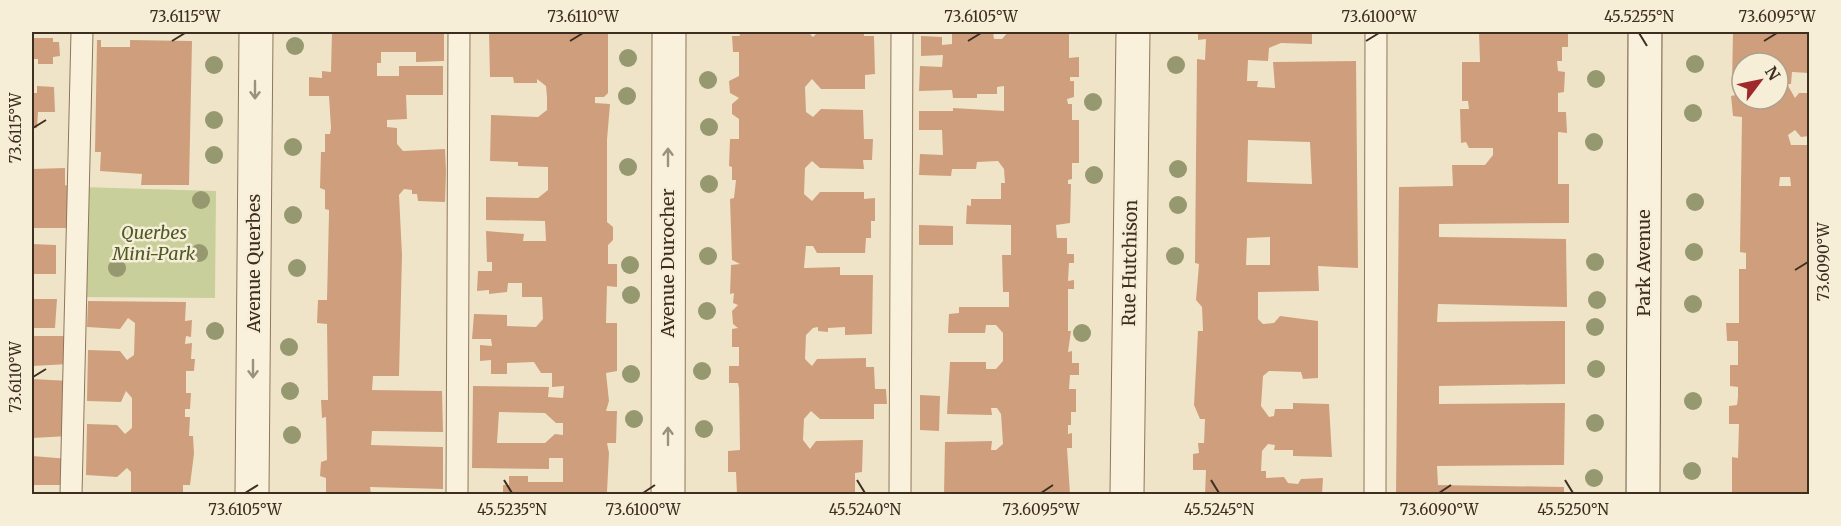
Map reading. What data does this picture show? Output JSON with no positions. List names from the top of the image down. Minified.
{"streets":{"street":["Avenue Querbes","Avenue Durocher","Rue Hutchison","Park Avenue"]},"one_way":["Avenue Querbes","Avenue Durocher"],"parks":["Querbes Mini-Park"],"north":"top right","coordinates":["73.6115°W","73.6110°W","73.6105°W","73.6100°W","45.5255°N","73.6095°W","73.6090°W","45.5235°N","45.5240°N","45.5245°N","45.5250°N"]}
